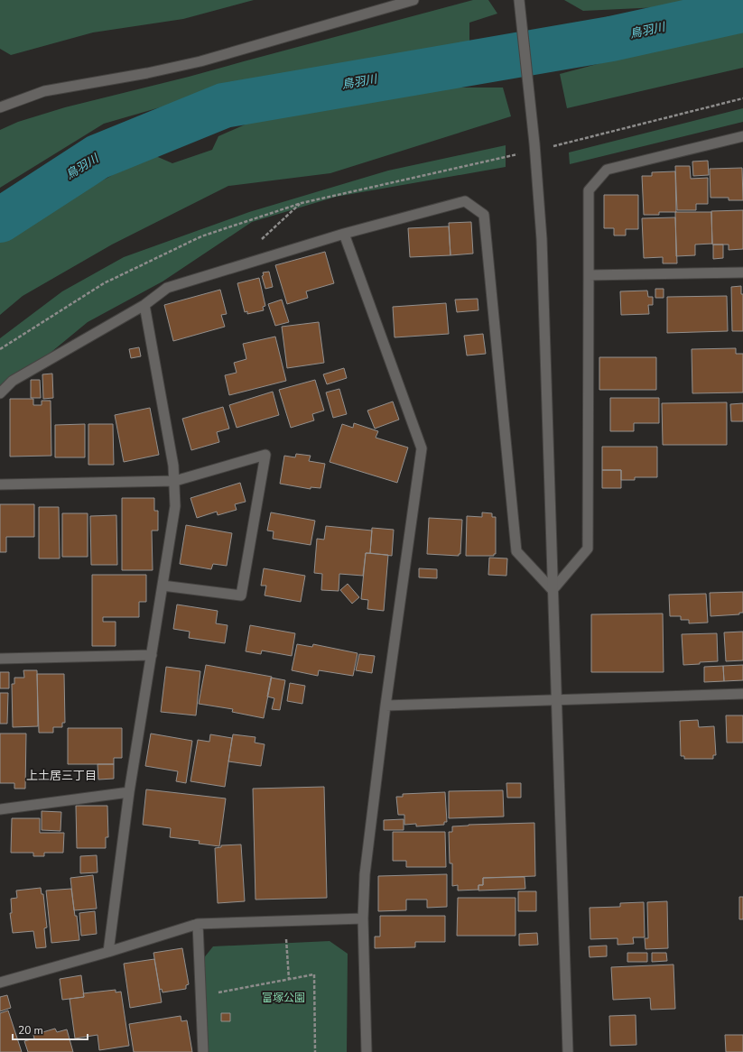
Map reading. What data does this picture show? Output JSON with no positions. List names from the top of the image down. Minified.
{"districts":["上土居三丁目"],"water":["鳥羽川"],"parks":["富塚公園"],"scale_bar":"20 m"}
